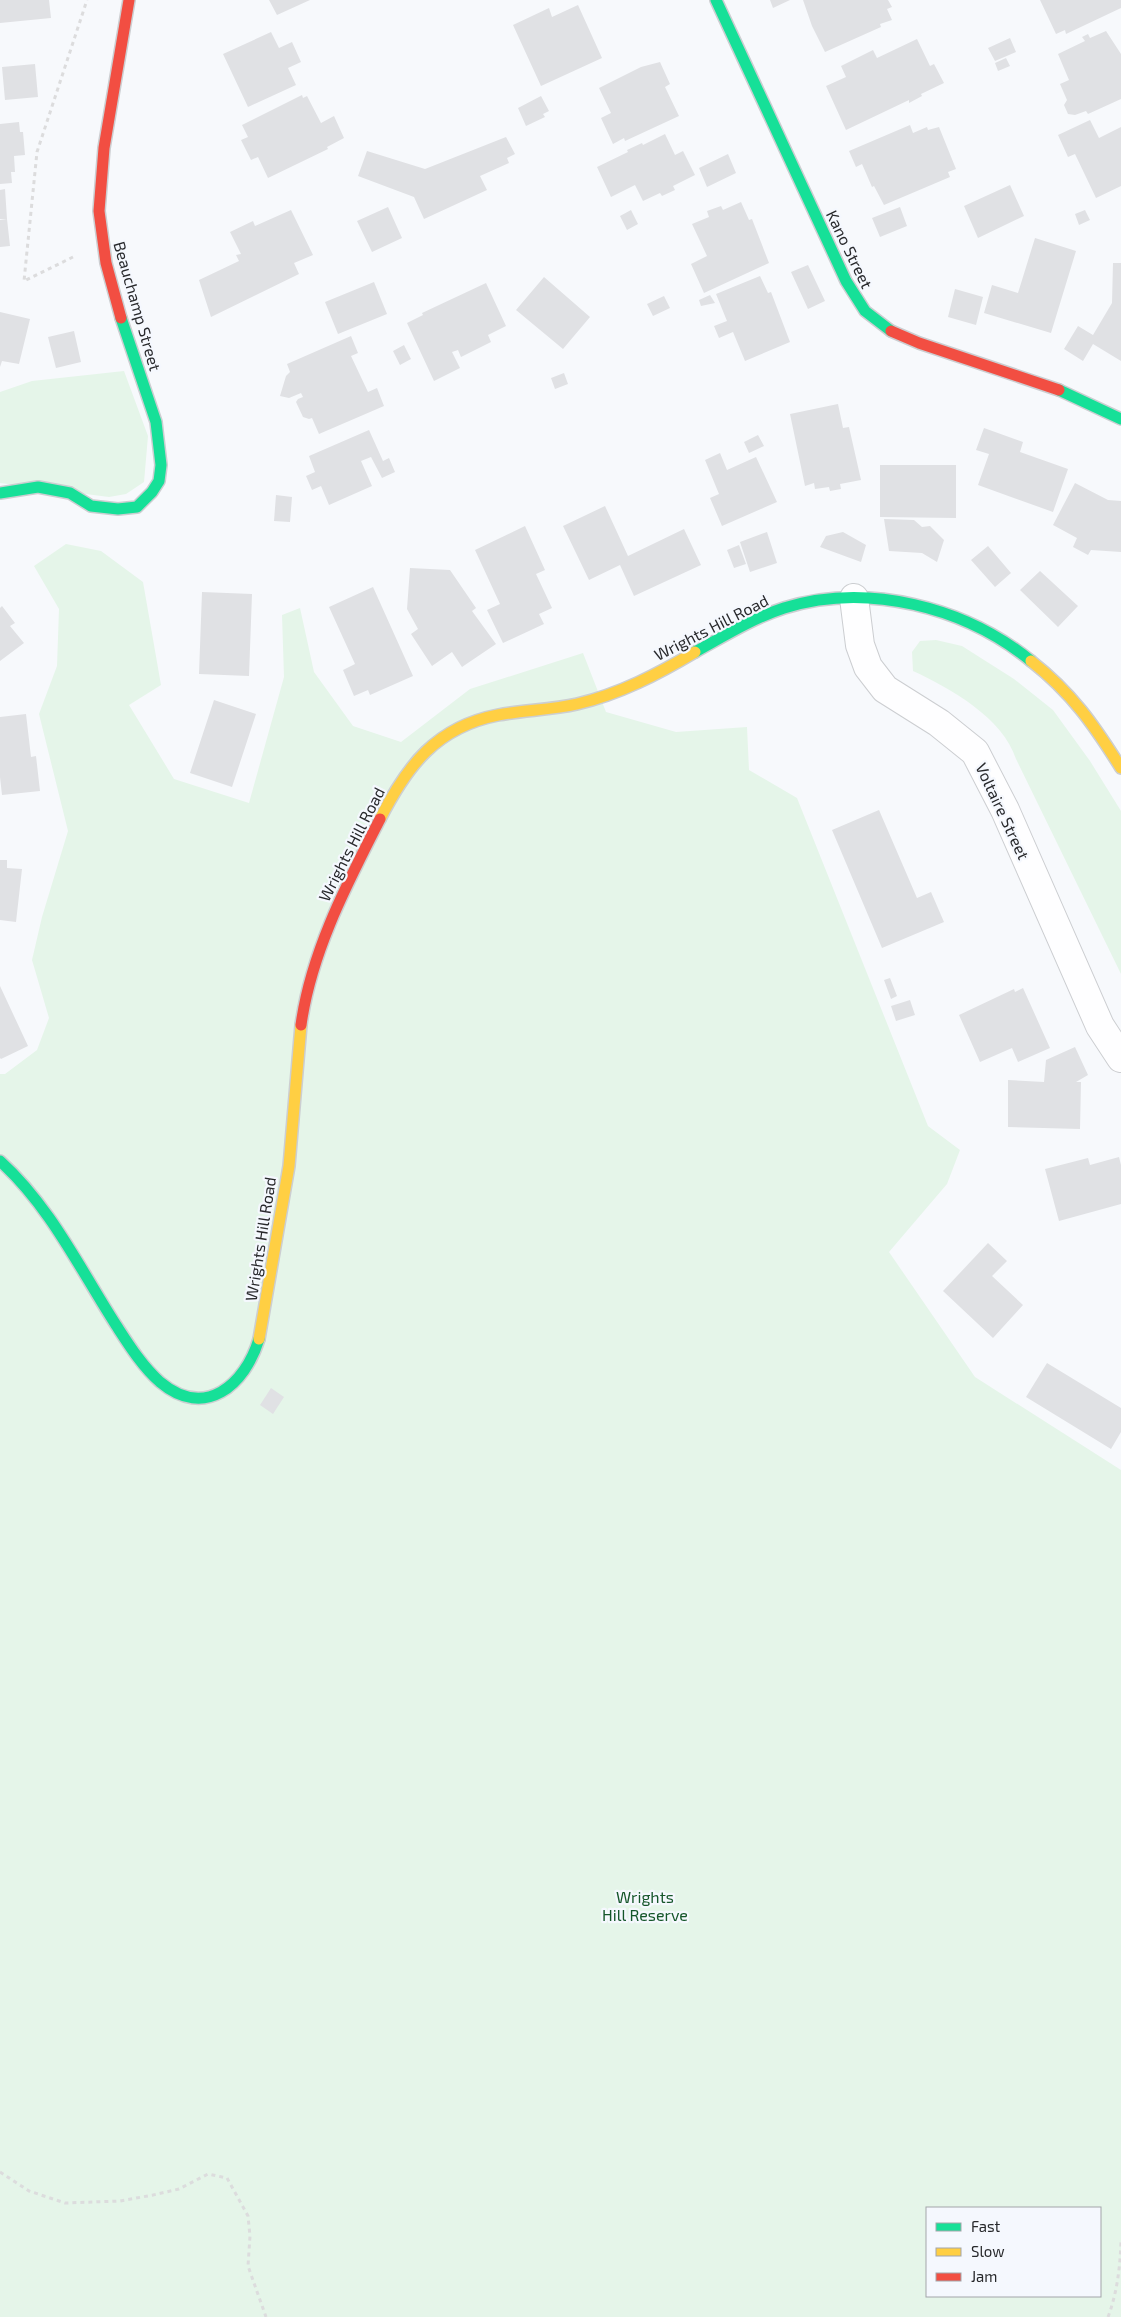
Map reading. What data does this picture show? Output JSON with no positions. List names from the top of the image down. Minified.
{"streets":{"street":["Kano Street","Beauchamp Street","Wrights Hill Road","Voltaire Street"]},"crossings":[["Wrights Hill Road","Voltaire Street"]],"parks":["Wrights Hill Reserve"],"legend":["Fast","Slow","Jam"]}
